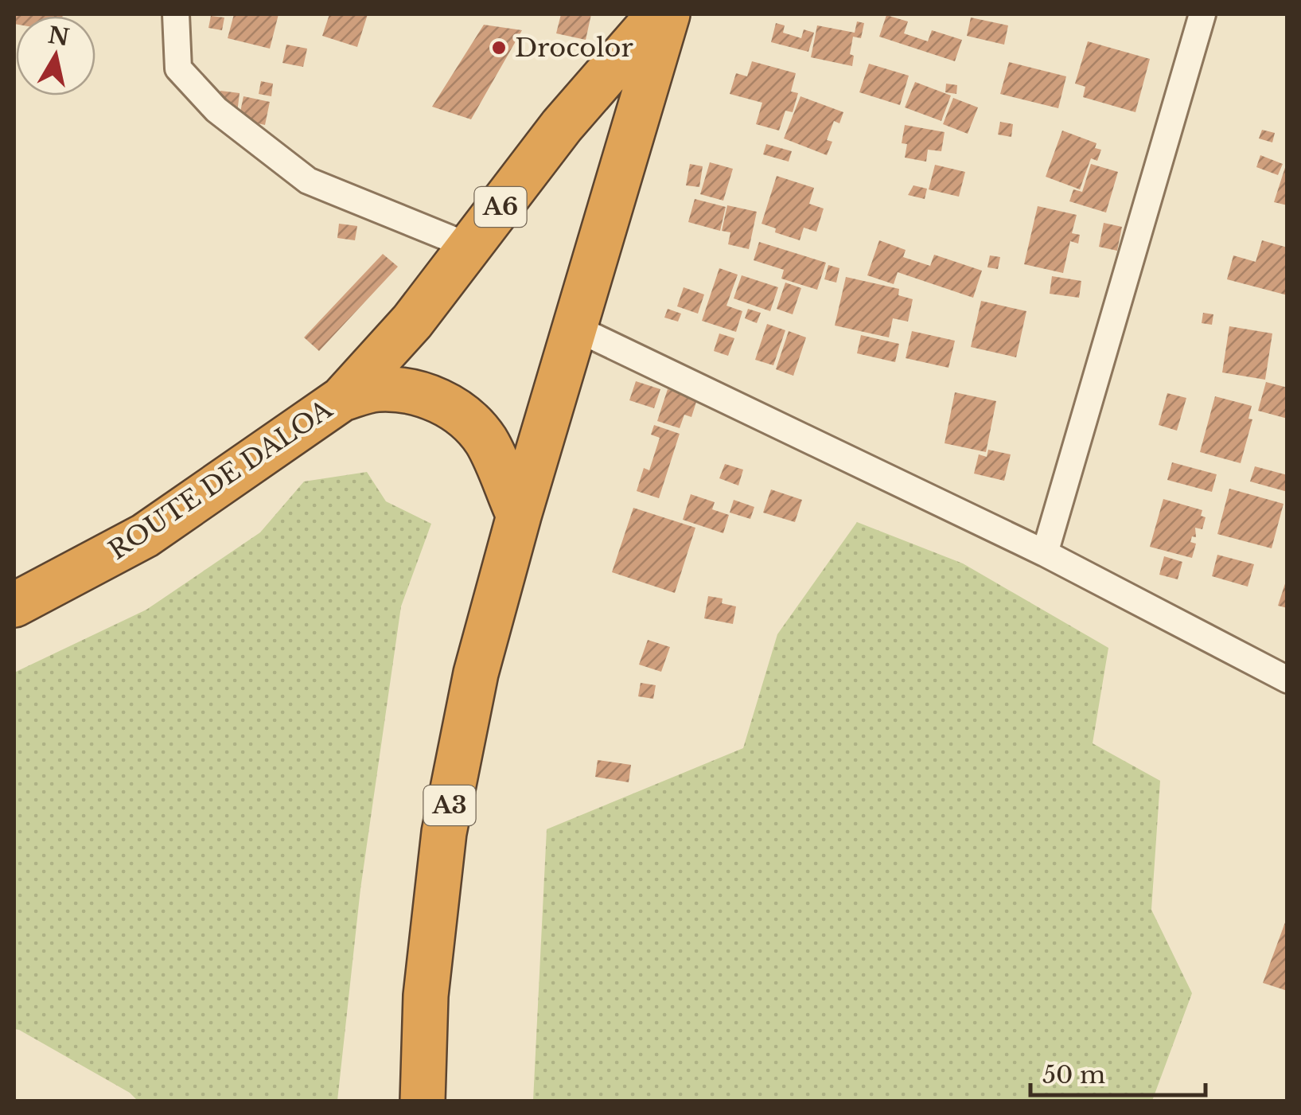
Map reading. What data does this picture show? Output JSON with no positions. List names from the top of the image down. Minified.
{"streets":{"highway":["A6","ROUTE DE DALOA","A3"]},"crossings":[["A6","ROUTE DE DALOA"]],"places":["Drocolor"],"scale_bar":"50 m","north":"top"}
